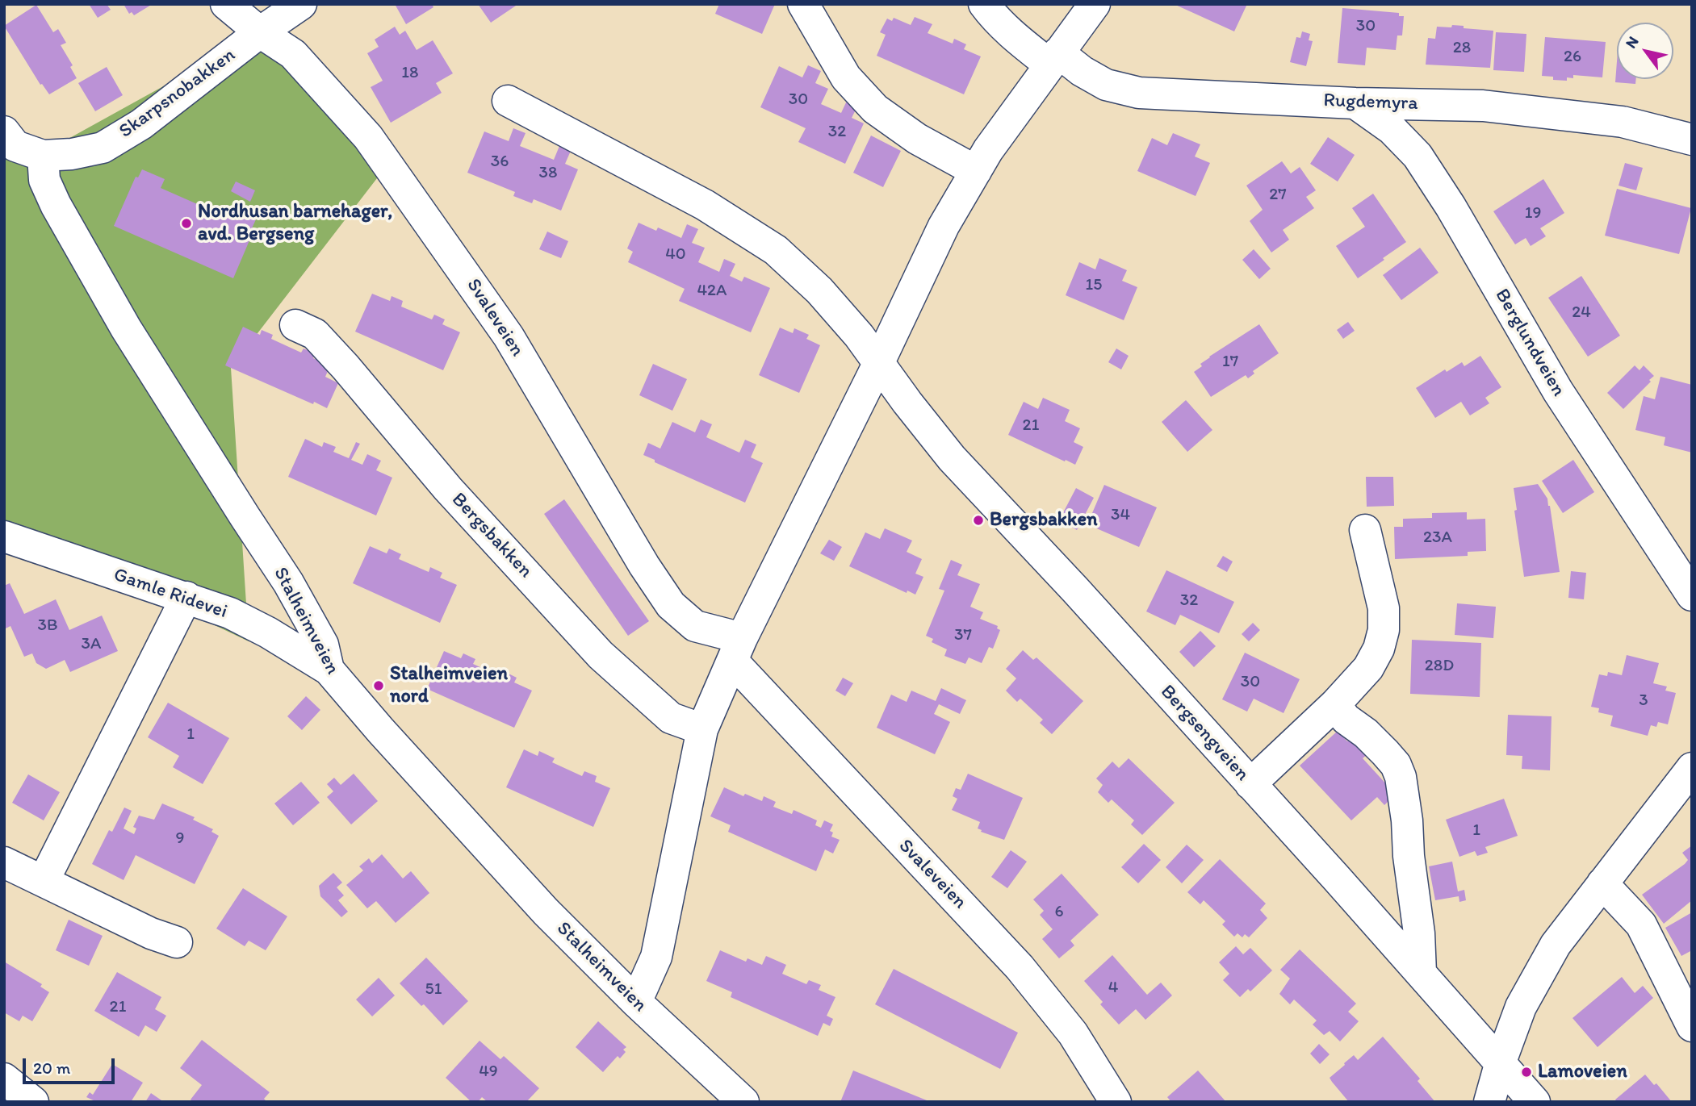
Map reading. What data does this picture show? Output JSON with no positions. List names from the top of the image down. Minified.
{"streets":{"street":["Skarpsnobakken","Rugdemyra","Svaleveien","Berglundveien","Bergsbakken","Gamle Ridevei","Stalheimveien","Bergsengveien"]},"crossings":[["Skarpsnobakken","Svaleveien"],["Skarpsnobakken","Stalheimveien"],["Rugdemyra","Berglundveien"],["Gamle Ridevei","Stalheimveien"]],"places":["Nordhusan barnehager, avd. Bergseng","Bergsbakken","Stalheimveien nord","Lamoveien"],"house_numbers":["30","28","26","18","30","32","36","38","27","19","40","15","42A","24","17","21","34","23A","32","3B","37","3A","28D","30","3","1","1","9","6","4","51","21","49"],"scale_bar":"20 m","north":"top left"}
